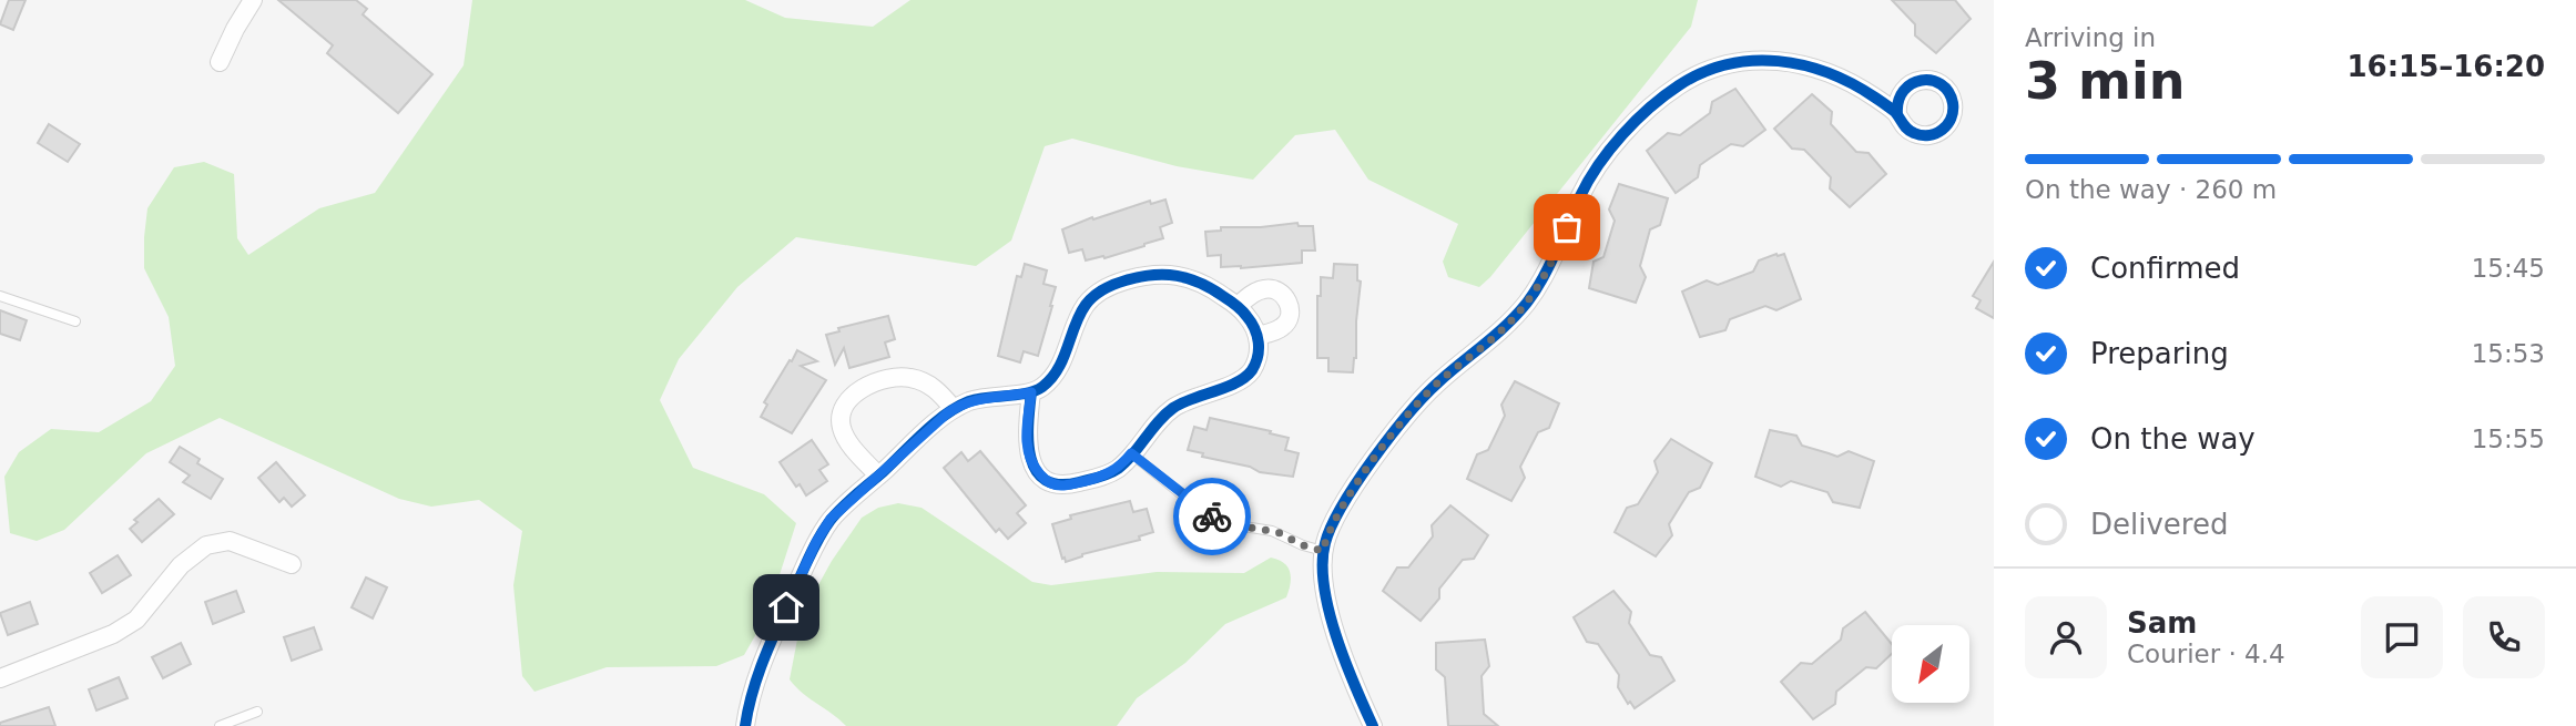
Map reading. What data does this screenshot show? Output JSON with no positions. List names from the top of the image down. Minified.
{"north":"bottom left","page":{"heading":["3 min","Arriving in","16:15–16:20"],"panel":["Sam","Courier · 4.4"],"bar":"On the way · 260 m","list":[["Confirmed","15:45"],["Preparing","15:53"],["On the way","15:55"],"Delivered"]}}
